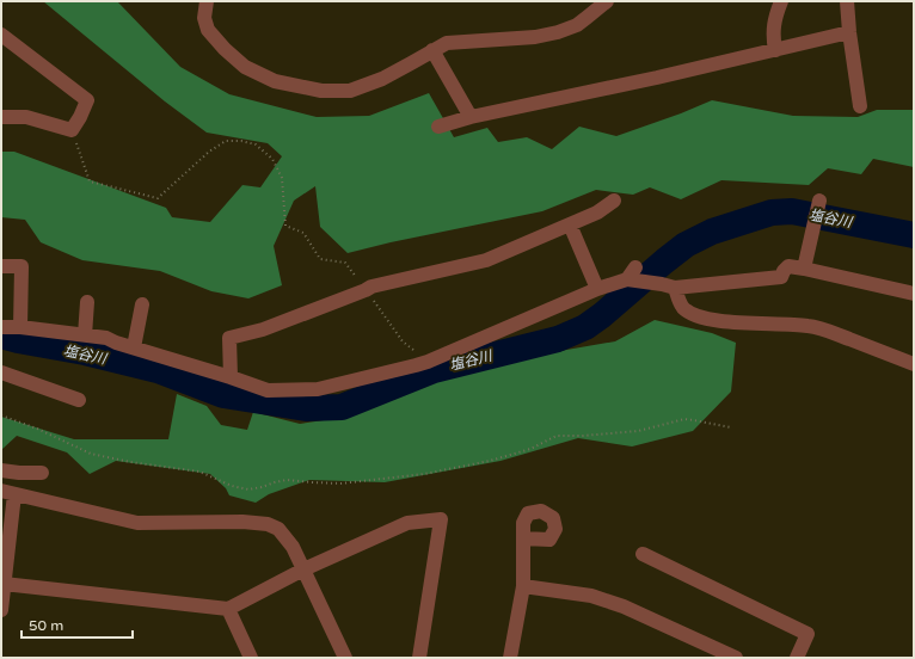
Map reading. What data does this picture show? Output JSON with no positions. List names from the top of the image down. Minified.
{"water":["塩谷川"],"scale_bar":"50 m"}
